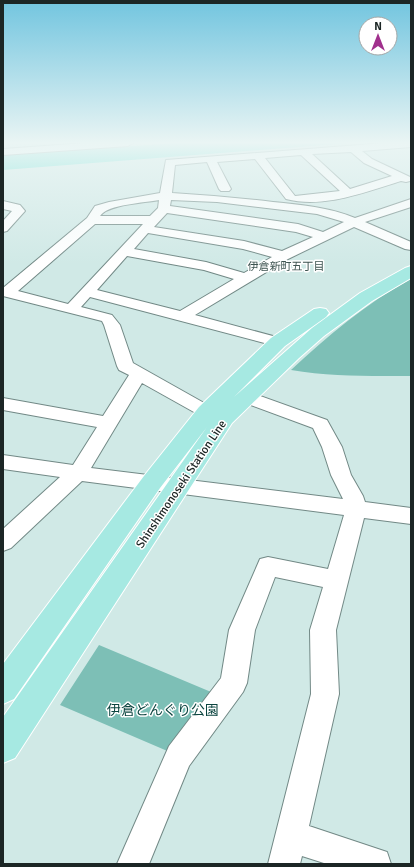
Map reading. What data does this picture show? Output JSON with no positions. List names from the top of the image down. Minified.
{"streets":{"main road":["Shinshimonoseki Station Line"]},"districts":["伊倉新町五丁目"],"parks":["伊倉どんぐり公園"],"north":"top"}
